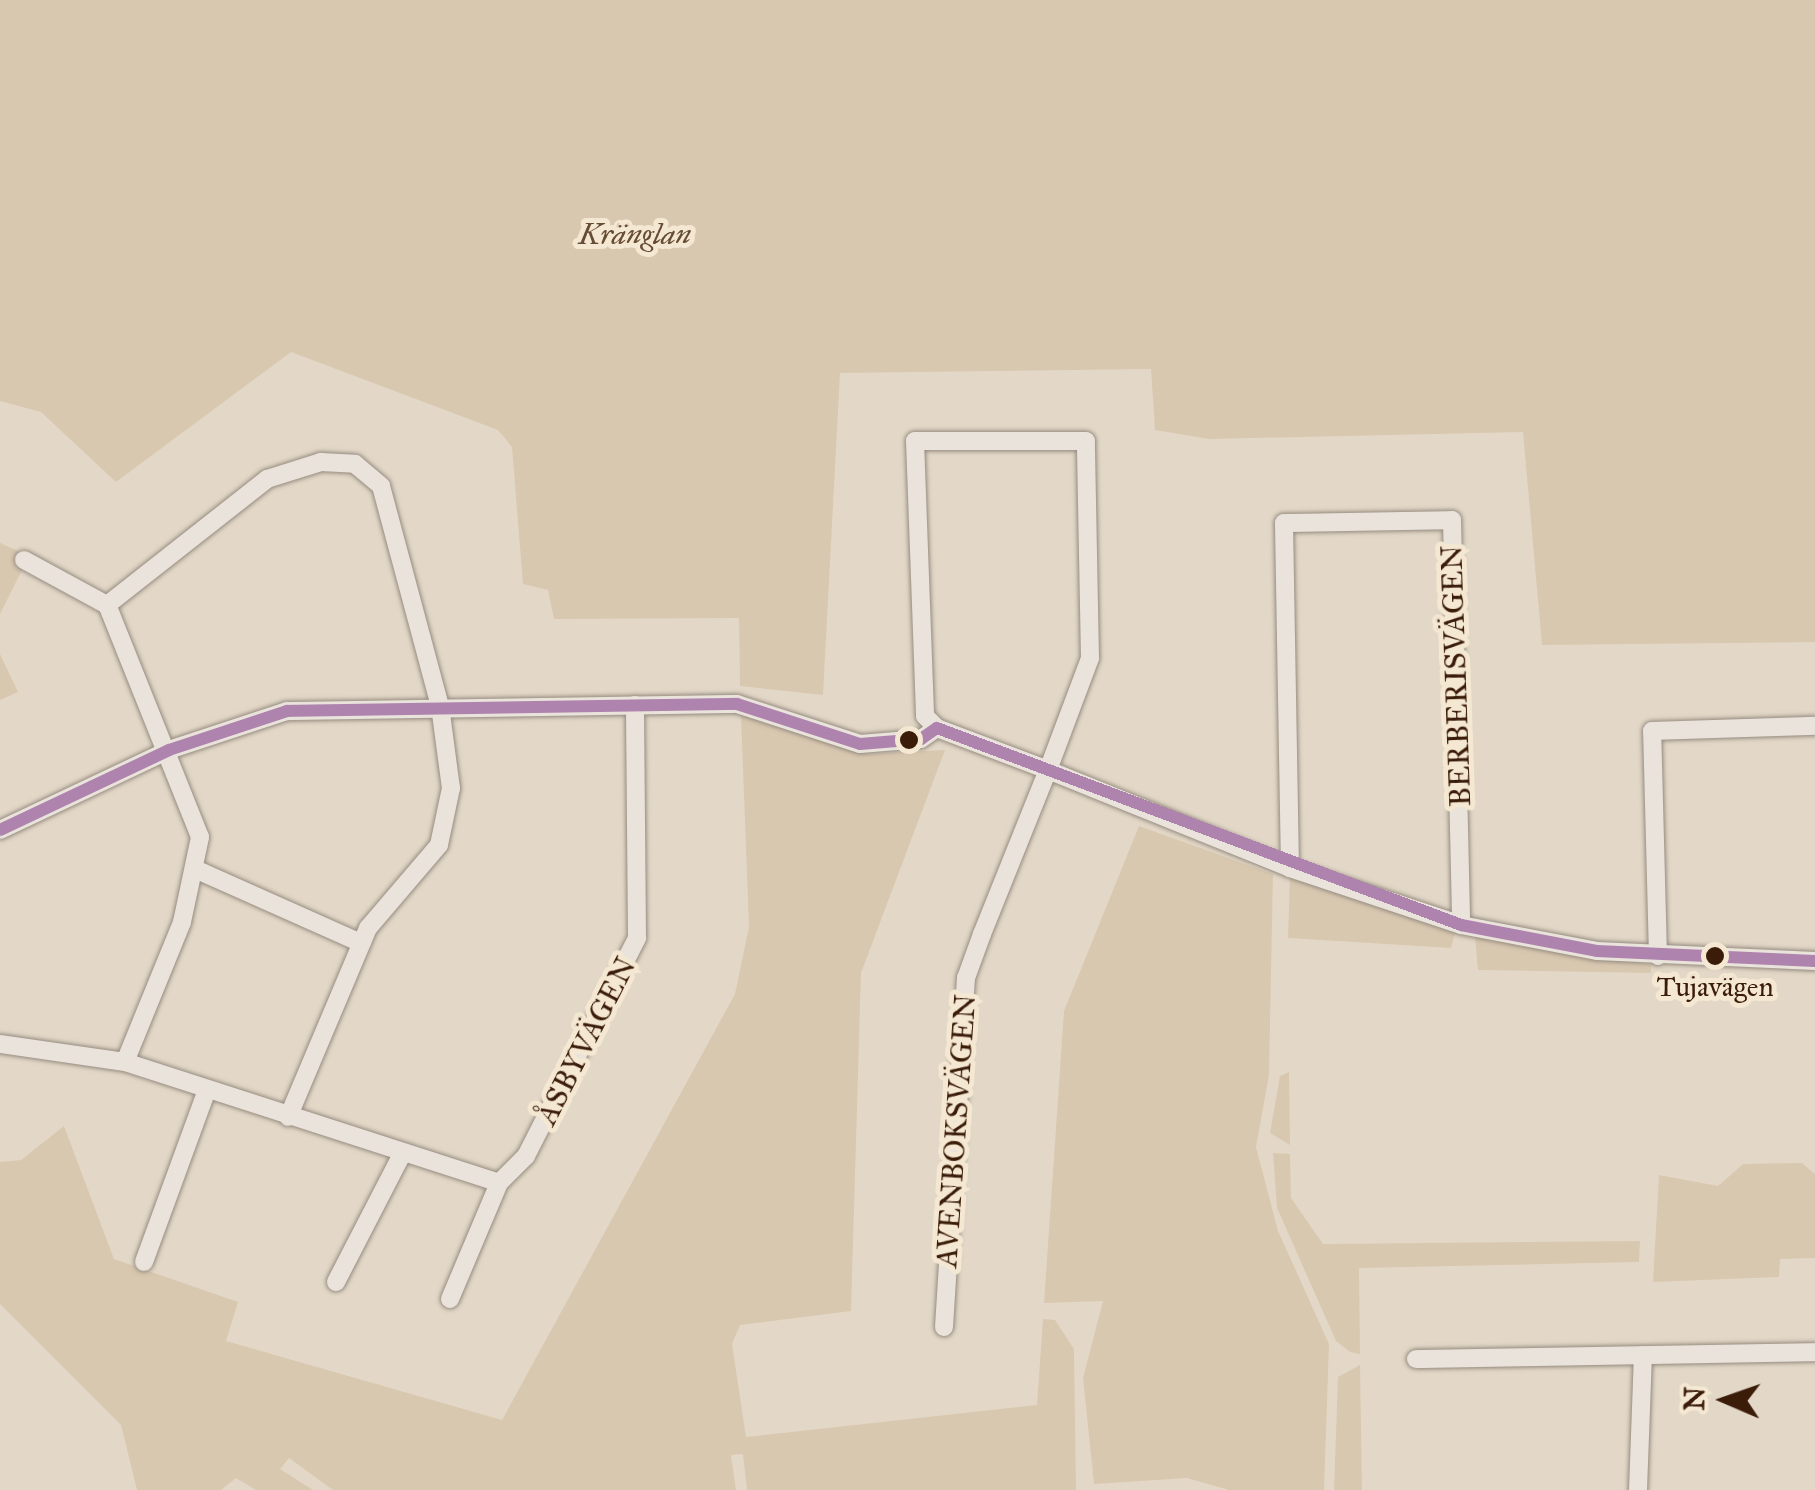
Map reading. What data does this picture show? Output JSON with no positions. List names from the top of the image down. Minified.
{"streets":{"street":["BERBERISVÄGEN","ÅSBYVÄGEN","AVENBOKSVÄGEN"]},"parks":["Kränglan"],"places":["Tujavägen"],"north":"left"}
